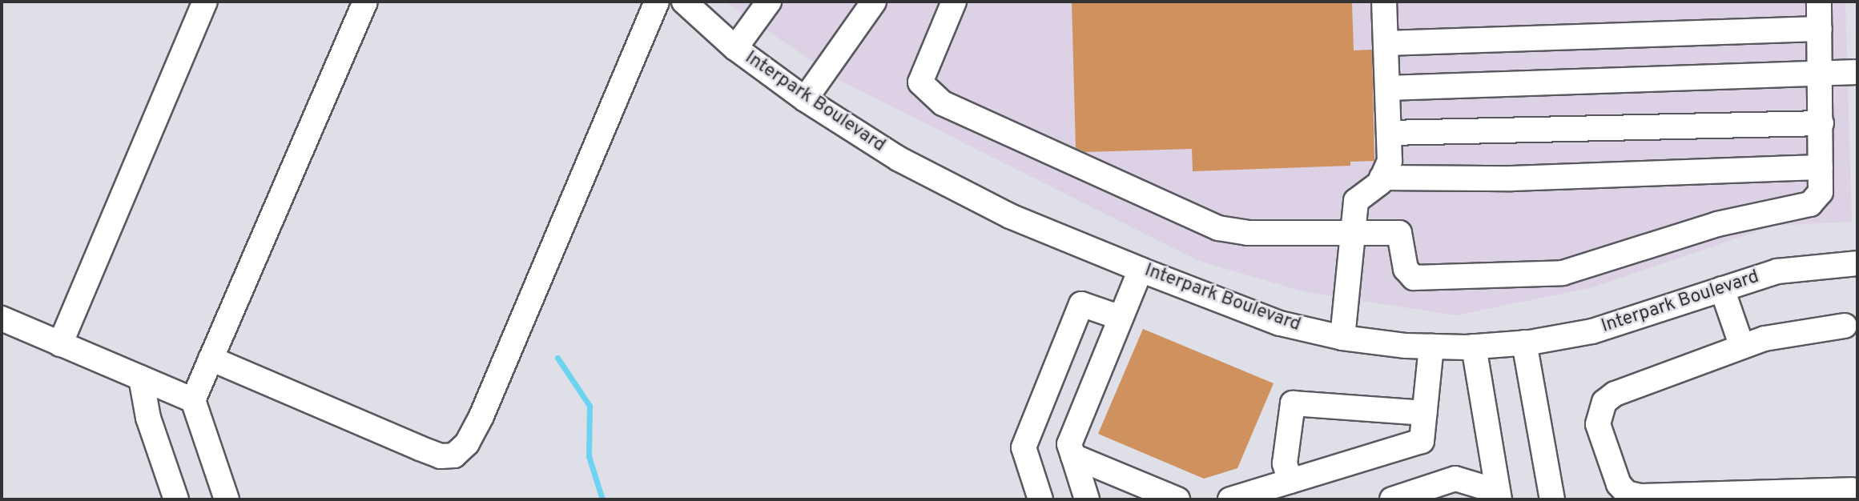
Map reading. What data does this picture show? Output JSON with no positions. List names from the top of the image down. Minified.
{"streets":{"street":["Interpark Boulevard"]}}
